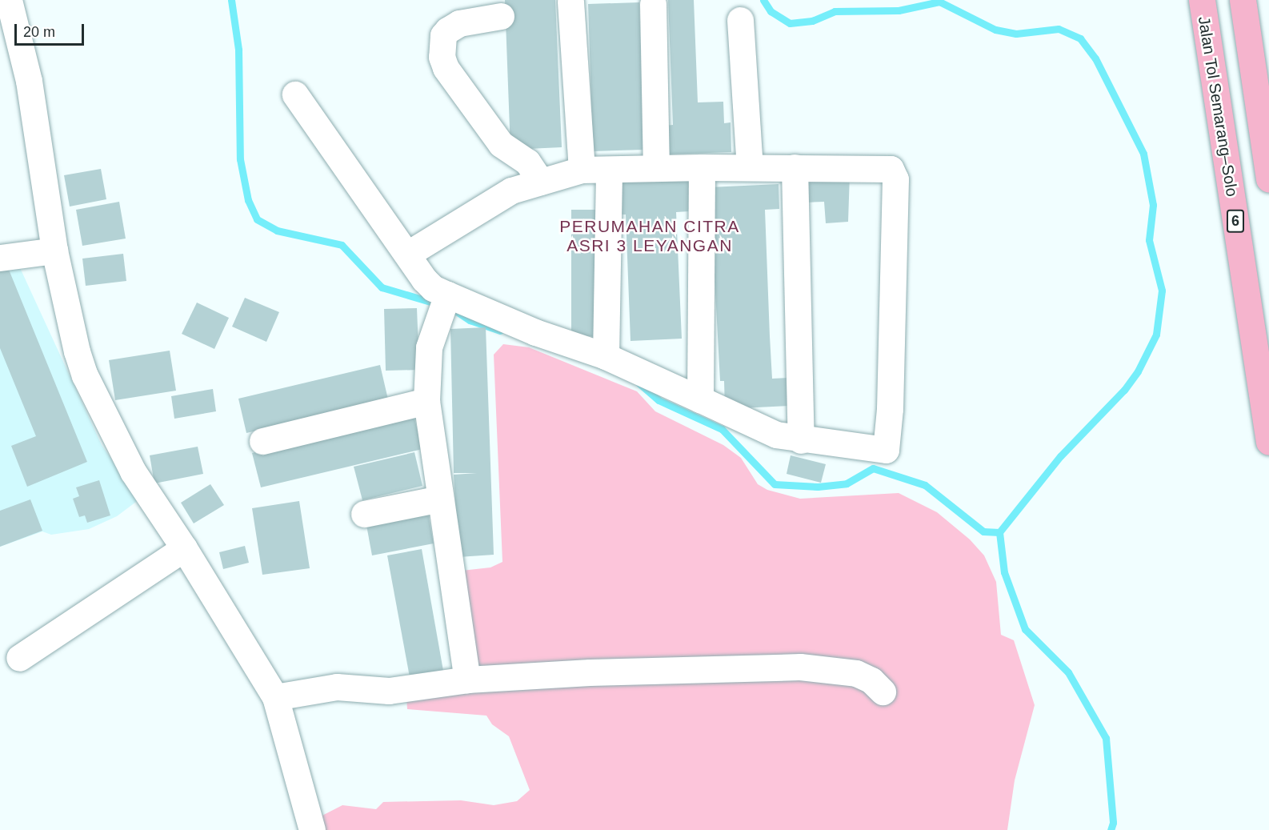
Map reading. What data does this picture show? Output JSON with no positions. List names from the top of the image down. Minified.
{"streets":{"highway":["Jalan Tol Semarang–Solo","6"]},"districts":["PERUMAHAN CITRA ASRI 3 LEYANGAN"],"scale_bar":"20 m"}
